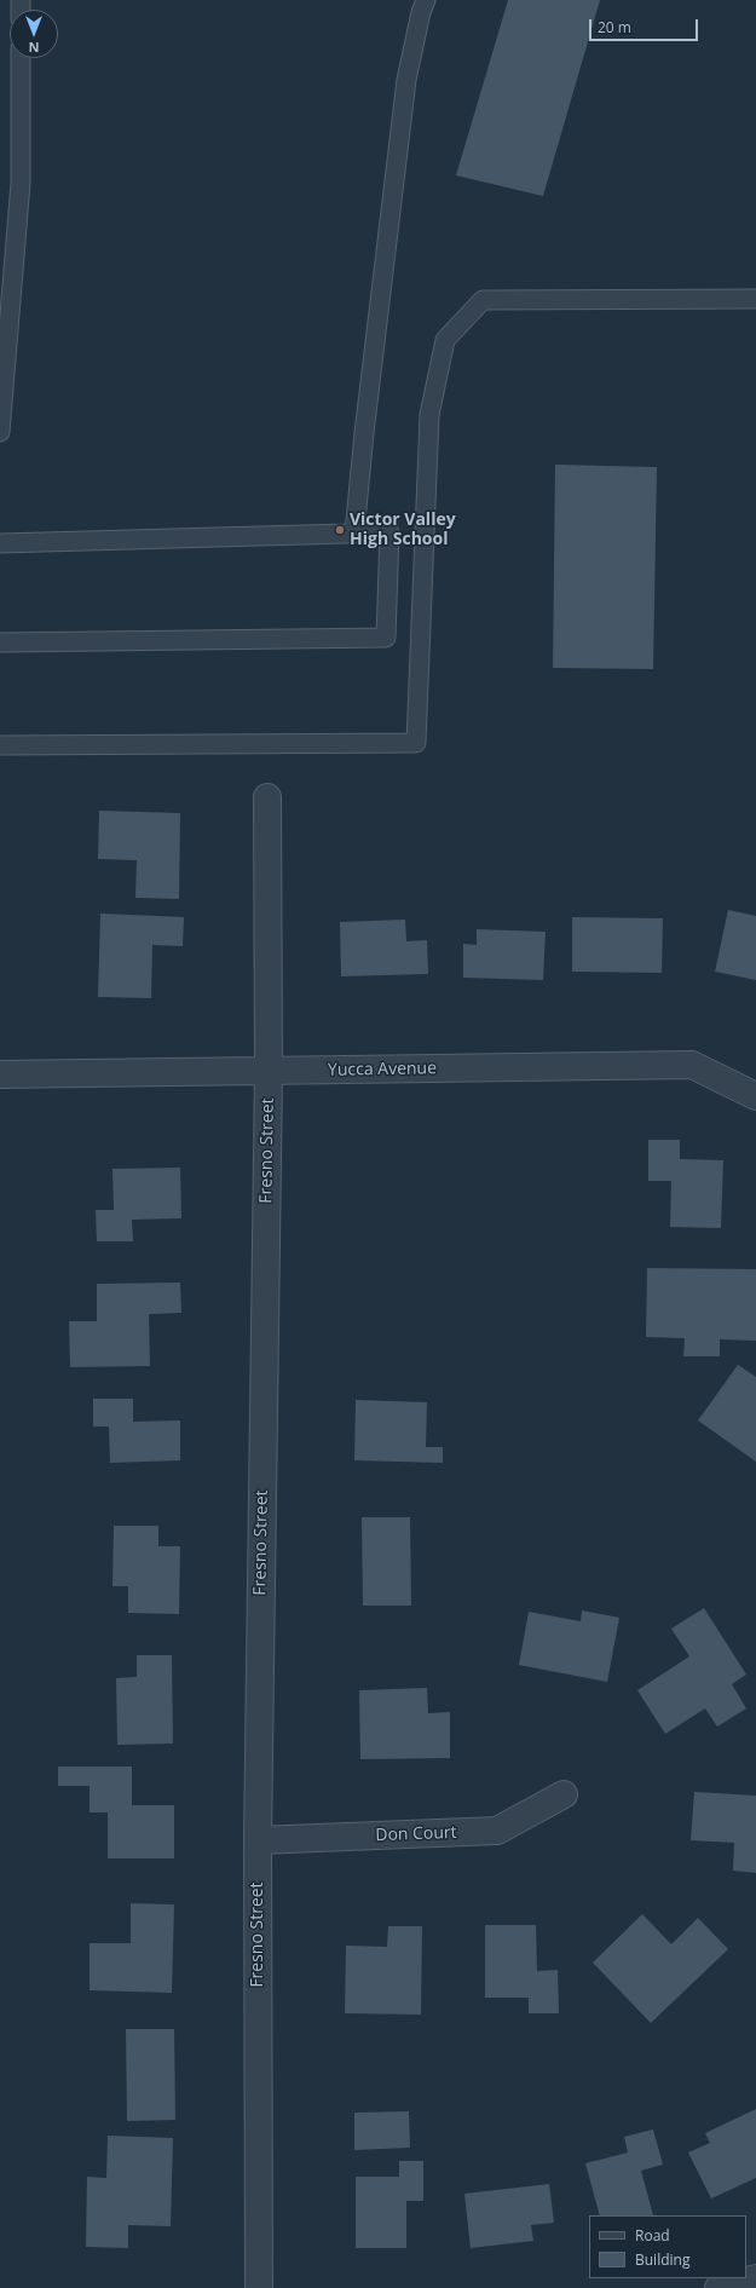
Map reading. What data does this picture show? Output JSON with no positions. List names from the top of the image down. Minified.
{"streets":{"street":["Yucca Avenue","Fresno Street","Don Court"]},"crossings":[["Yucca Avenue","Fresno Street"],["Fresno Street","Don Court"]],"places":["Victor Valley High School"],"legend":["Road","Building"],"scale_bar":"20 m","north":"bottom"}
